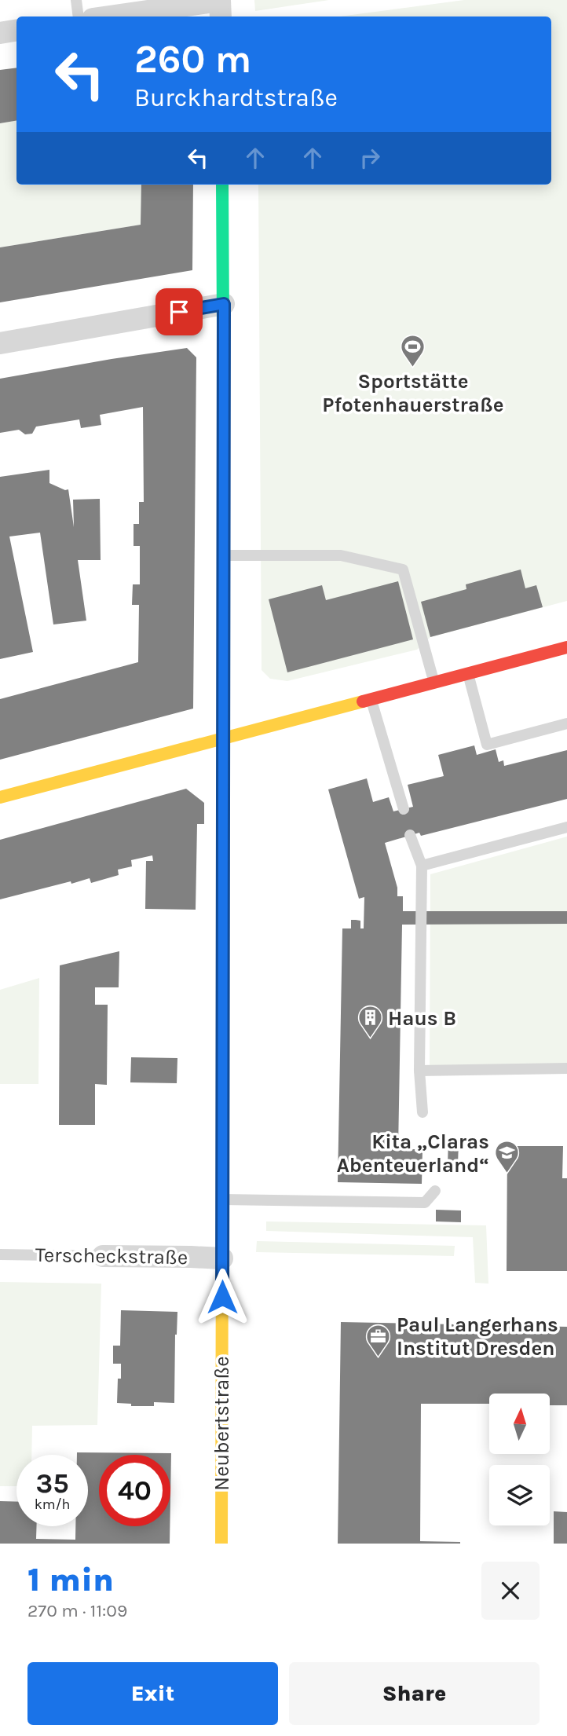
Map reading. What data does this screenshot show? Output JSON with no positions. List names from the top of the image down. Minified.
{"streets":{"street":["Terscheckstraße","Neubertstraße"]},"crossings":[["Terscheckstraße","Neubertstraße"]],"places":{"sports":["Sportstätte Pfotenhauerstraße"],"building":["Haus B"],"school or university":["Kita „Claras Abenteuerland“"],"office":["Paul Langerhans Institut Dresden"]},"north":"top","page":{"turn":["260 m","Burckhardtstraße"],"speed":"35 km/h","limit":"40","heading":["1 min","270 m · 11:09"],"buttons":["Exit","Share"]}}
